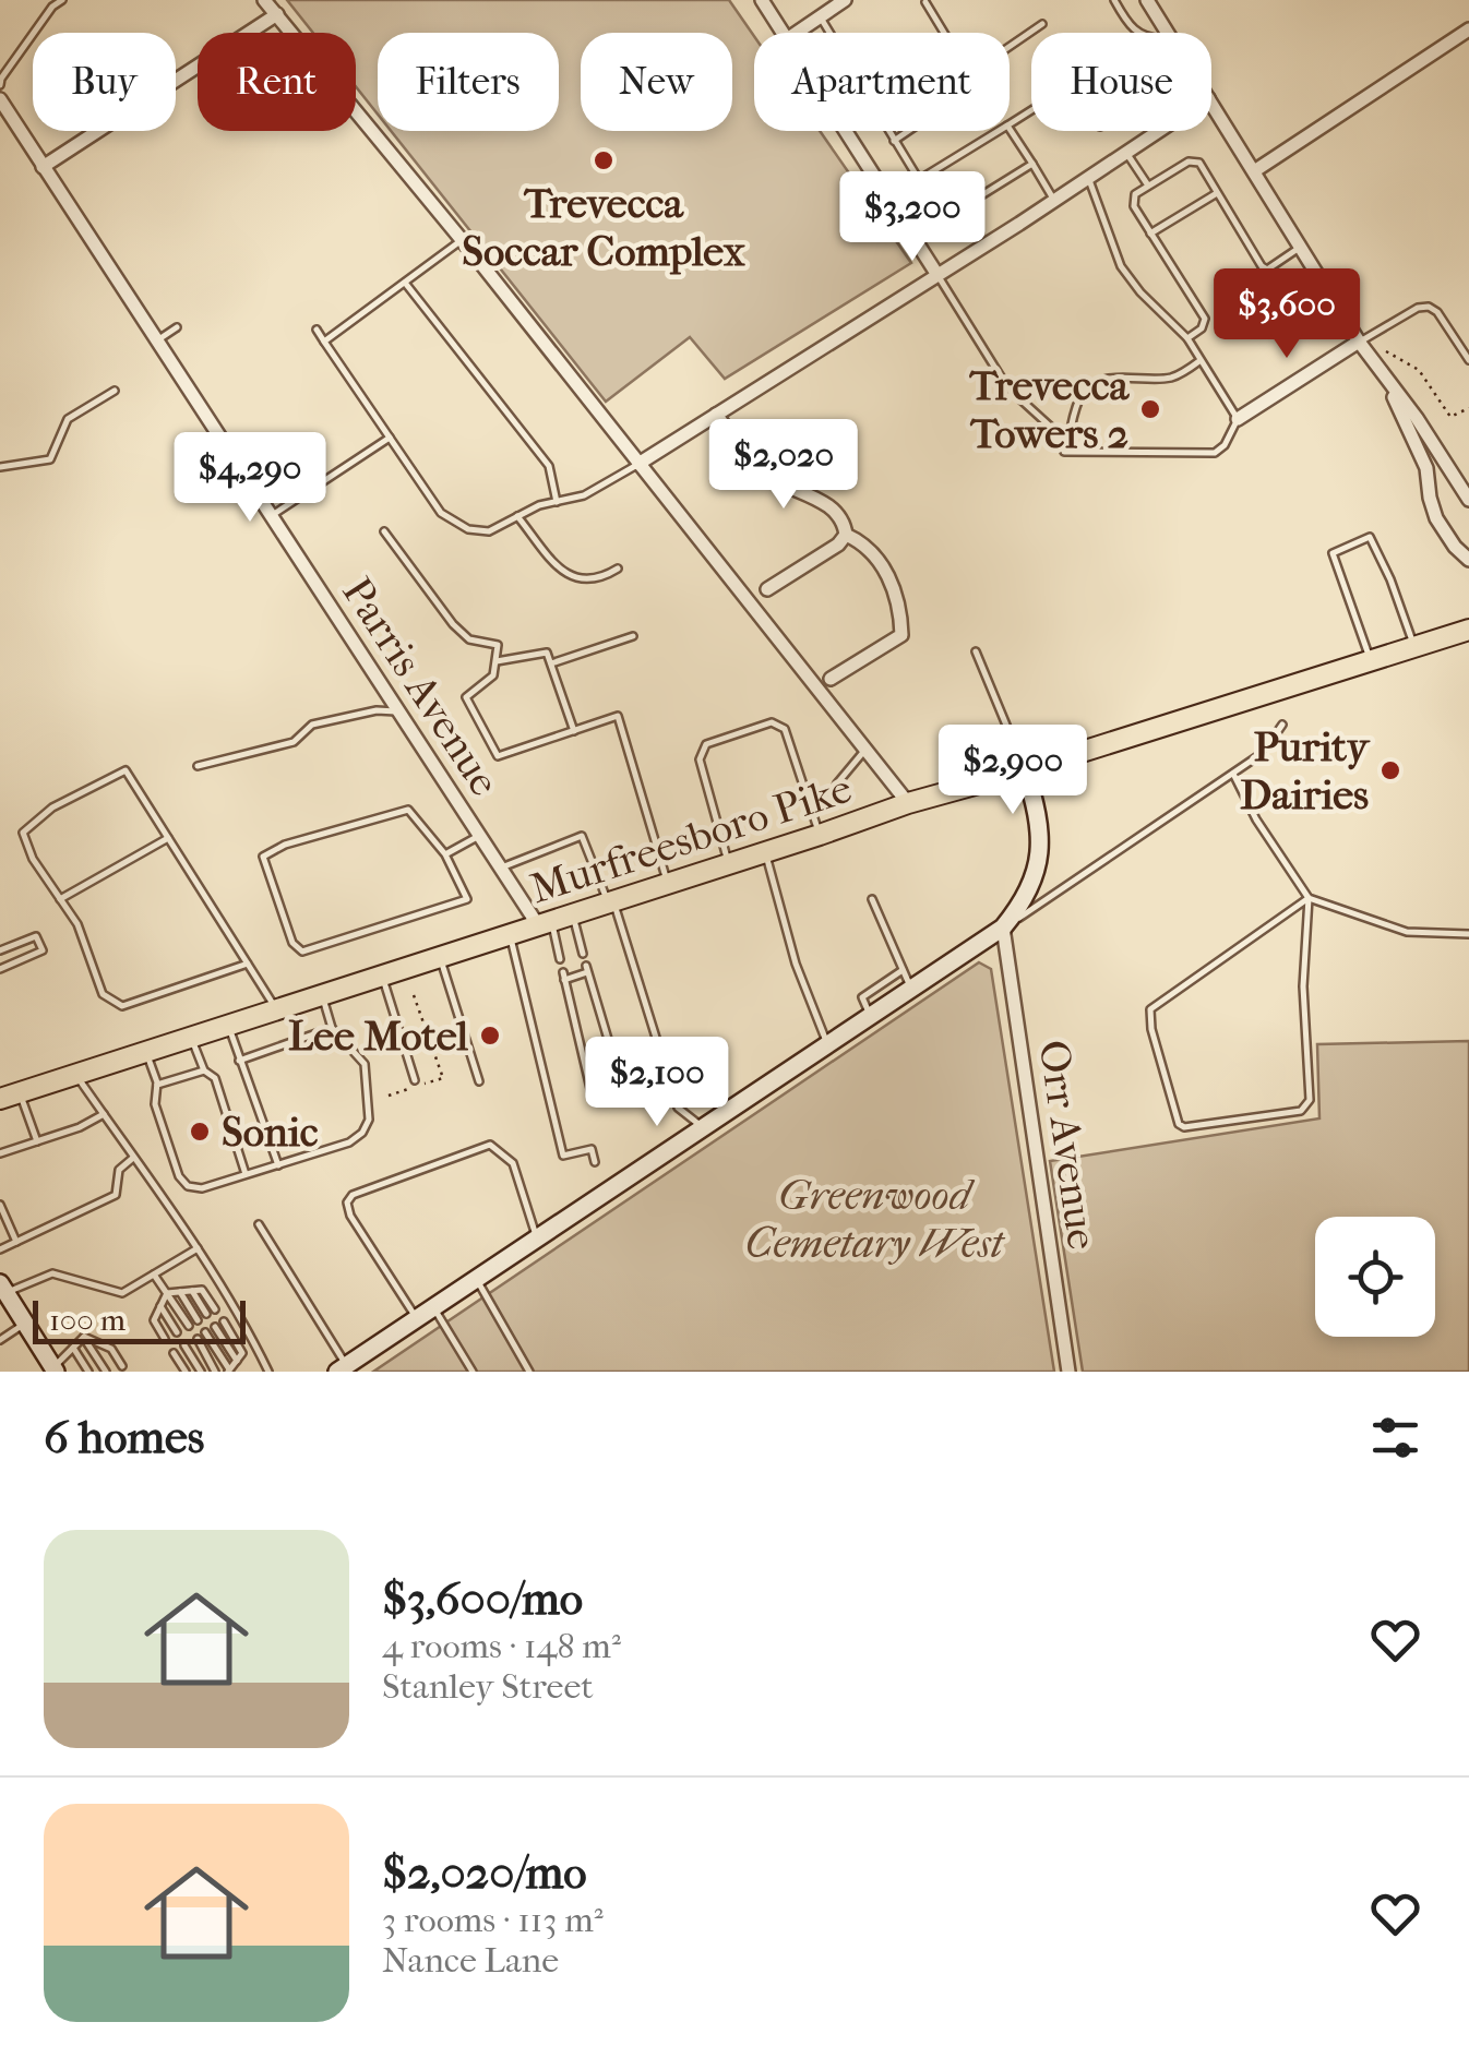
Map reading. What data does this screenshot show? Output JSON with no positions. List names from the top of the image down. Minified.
{"streets":{"main road":["Murfreesboro Pike"],"street":["Parris Avenue","Orr Avenue"]},"crossings":[["Parris Avenue","Murfreesboro Pike"]],"parks":["Greenwood Cemetary West"],"places":["Trevecca Soccar Complex","Trevecca Towers 2","Purity Dairies","Lee Motel","Sonic"],"scale_bar":"100 m","page":{"chip":["Buy","Rent","Filters","New","Apartment","House"],"price":["$3,200","$3,600","$2,020","$4,290","$2,900","$2,100"],"scale":"100 m","heading":"6 homes","list":[{"name":"$3,600/mo","note":"4 rooms · 148 m² · Stanley Street"},{"name":"$2,020/mo","note":"3 rooms · 113 m² · Nance Lane"}]}}
